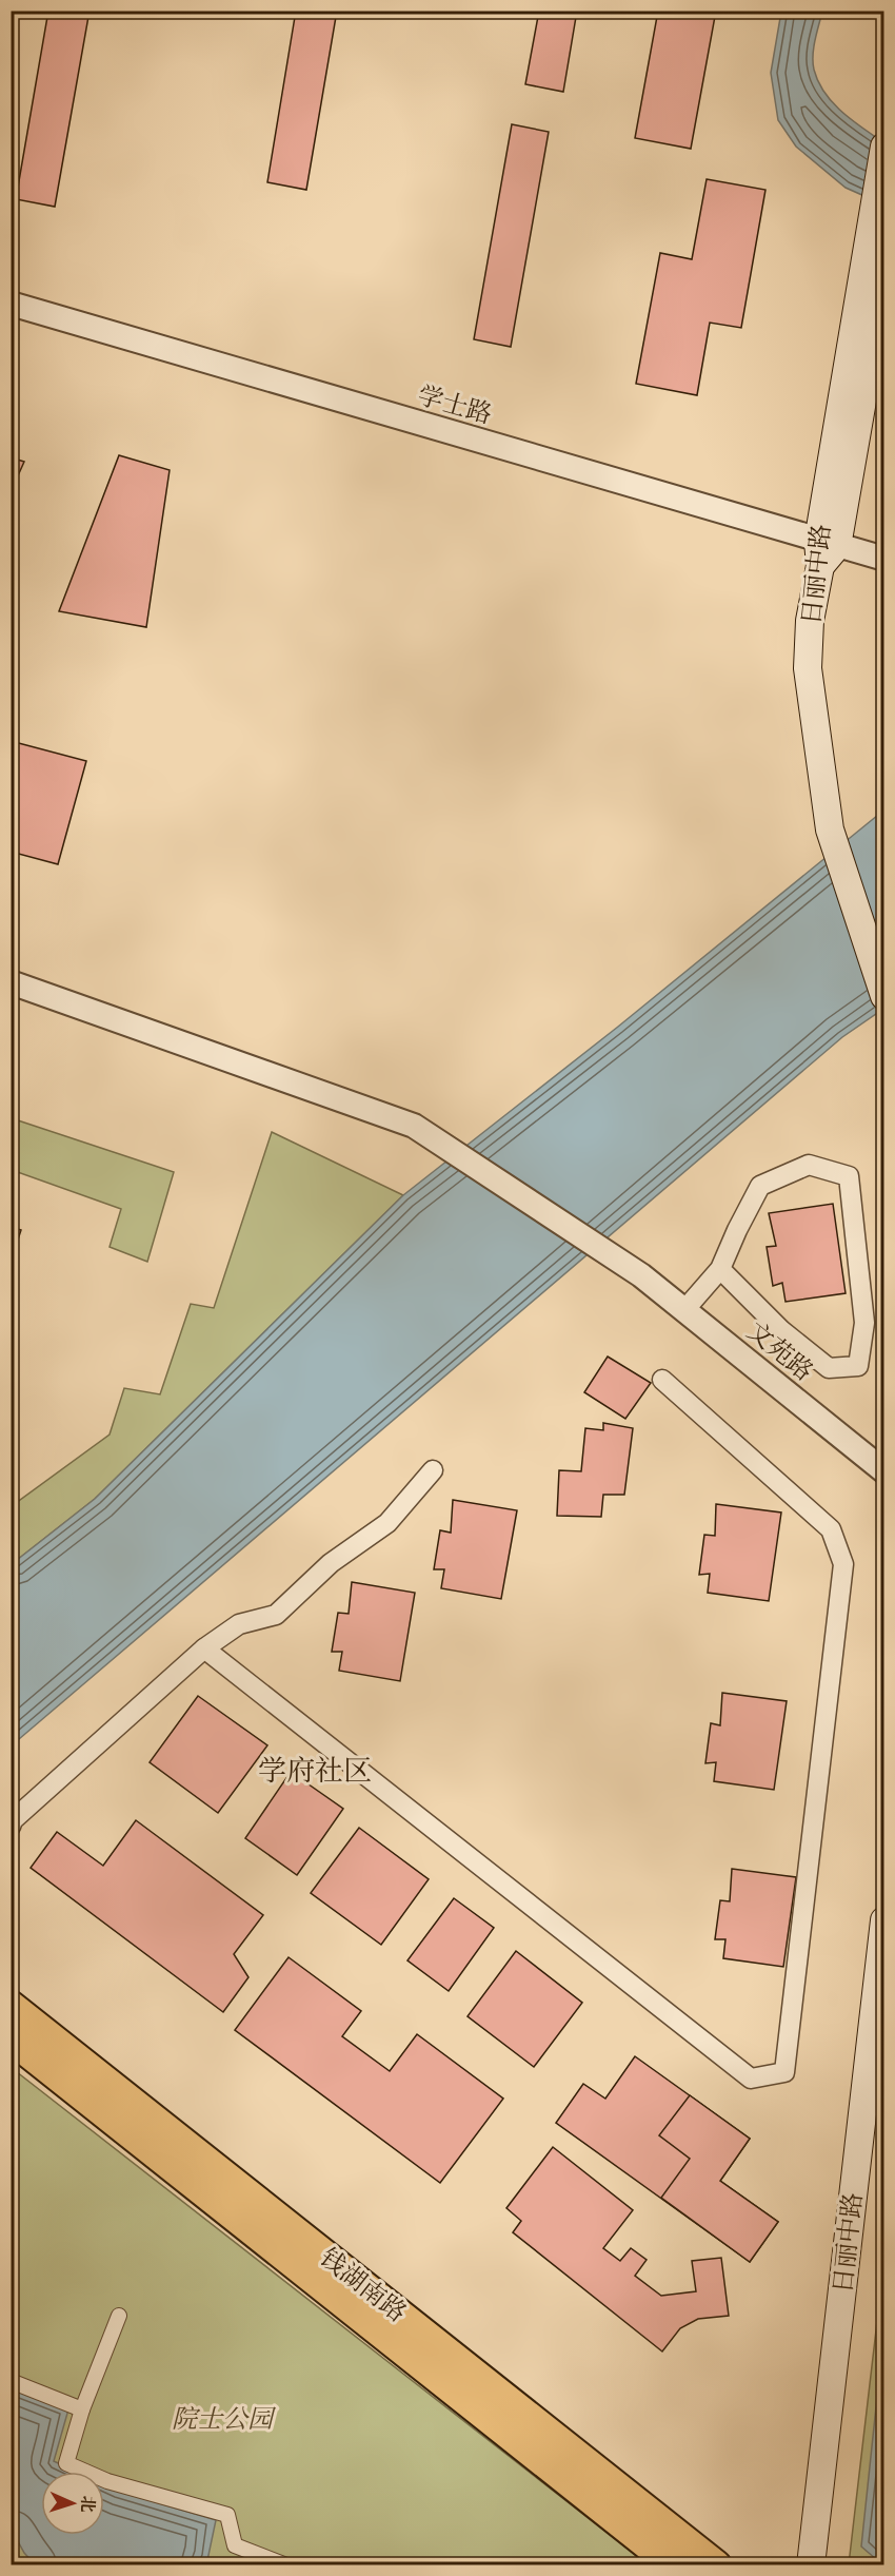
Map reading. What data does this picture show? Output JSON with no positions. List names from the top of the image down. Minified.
{"streets":{"main road":["日丽中路","钱湖南路"],"street":["学士路","文苑路"]},"crossings":[["学士路","日丽中路"]],"districts":["学府社区"],"parks":["院士公园"],"north":"right"}
